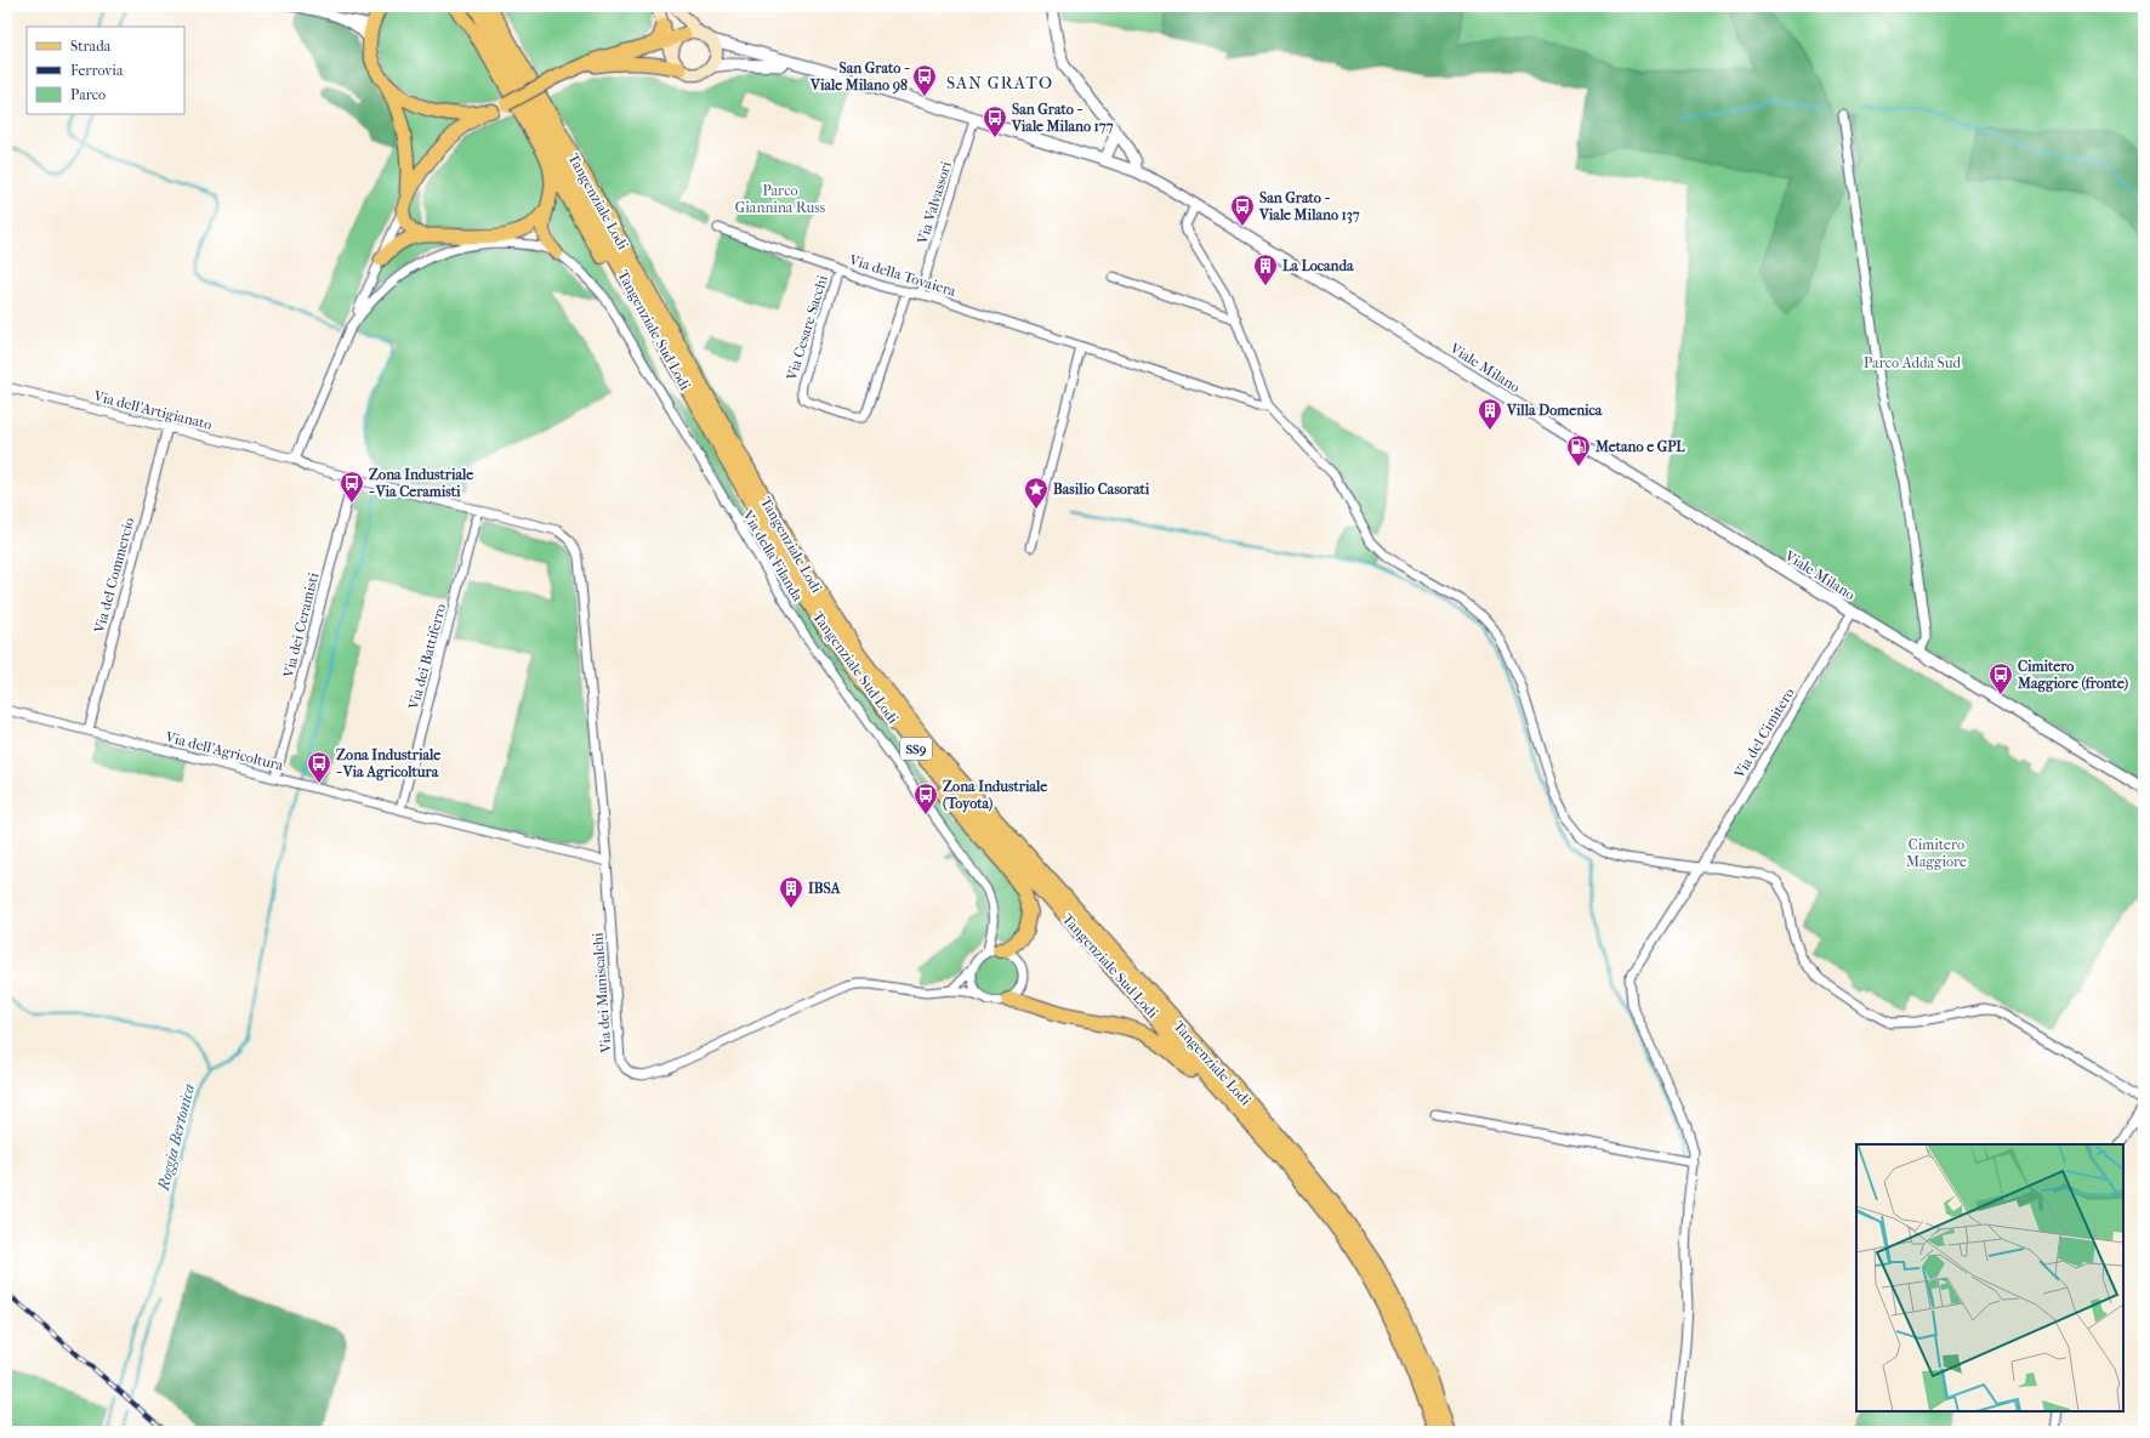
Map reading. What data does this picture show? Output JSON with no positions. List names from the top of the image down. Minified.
{"streets":{"highway":["Tangenziale Lodi","Tangenziale Sud Lodi","SS9"],"street":["Via Valvassori","Via della Tovaiera","Via Cesare Sacchi","Viale Milano","Via dell'Artigianato","Via della Filanda","Via del Commercio","Via dei Ceramisti","Via dei Battiferro","Via del Cimitero","Via dell'Agricoltura","Via dei Maniscalchi"]},"crossings":[["Via Valvassori","Via della Tovaiera"],["Via Valvassori","Viale Milano"],["Via della Tovaiera","Via Cesare Sacchi"],["Viale Milano","Via del Cimitero"],["Via dell'Artigianato","Via del Commercio"],["Via dell'Artigianato","Via dei Ceramisti"],["Via dell'Artigianato","Via dei Battiferro"],["Via dell'Artigianato","Via dei Maniscalchi"],["Via del Commercio","Via dell'Agricoltura"],["Via dei Ceramisti","Via dell'Agricoltura"],["Via dei Battiferro","Via dell'Agricoltura"],["Via dell'Agricoltura","Via dei Maniscalchi"]],"districts":["SAN GRATO"],"water":["Roggia Bertonica"],"parks":["Parco Giannina Russ","Parco Adda Sud","Cimitero Maggiore"],"places":{"bus stop":["San Grato - Viale Milano 98","San Grato - Viale Milano 177","San Grato - Viale Milano 137","Zona Industriale - Via Ceramisti","Cimitero Maggiore (fronte)","Zona Industriale - Via Agricoltura","Zona Industriale (Toyota)"],"building":["La Locanda","Villa Domenica","IBSA"],"fuel station":["Metano e GPL"],"place":["Basilio Casorati"]},"legend":["Strada","Ferrovia","Parco"]}
